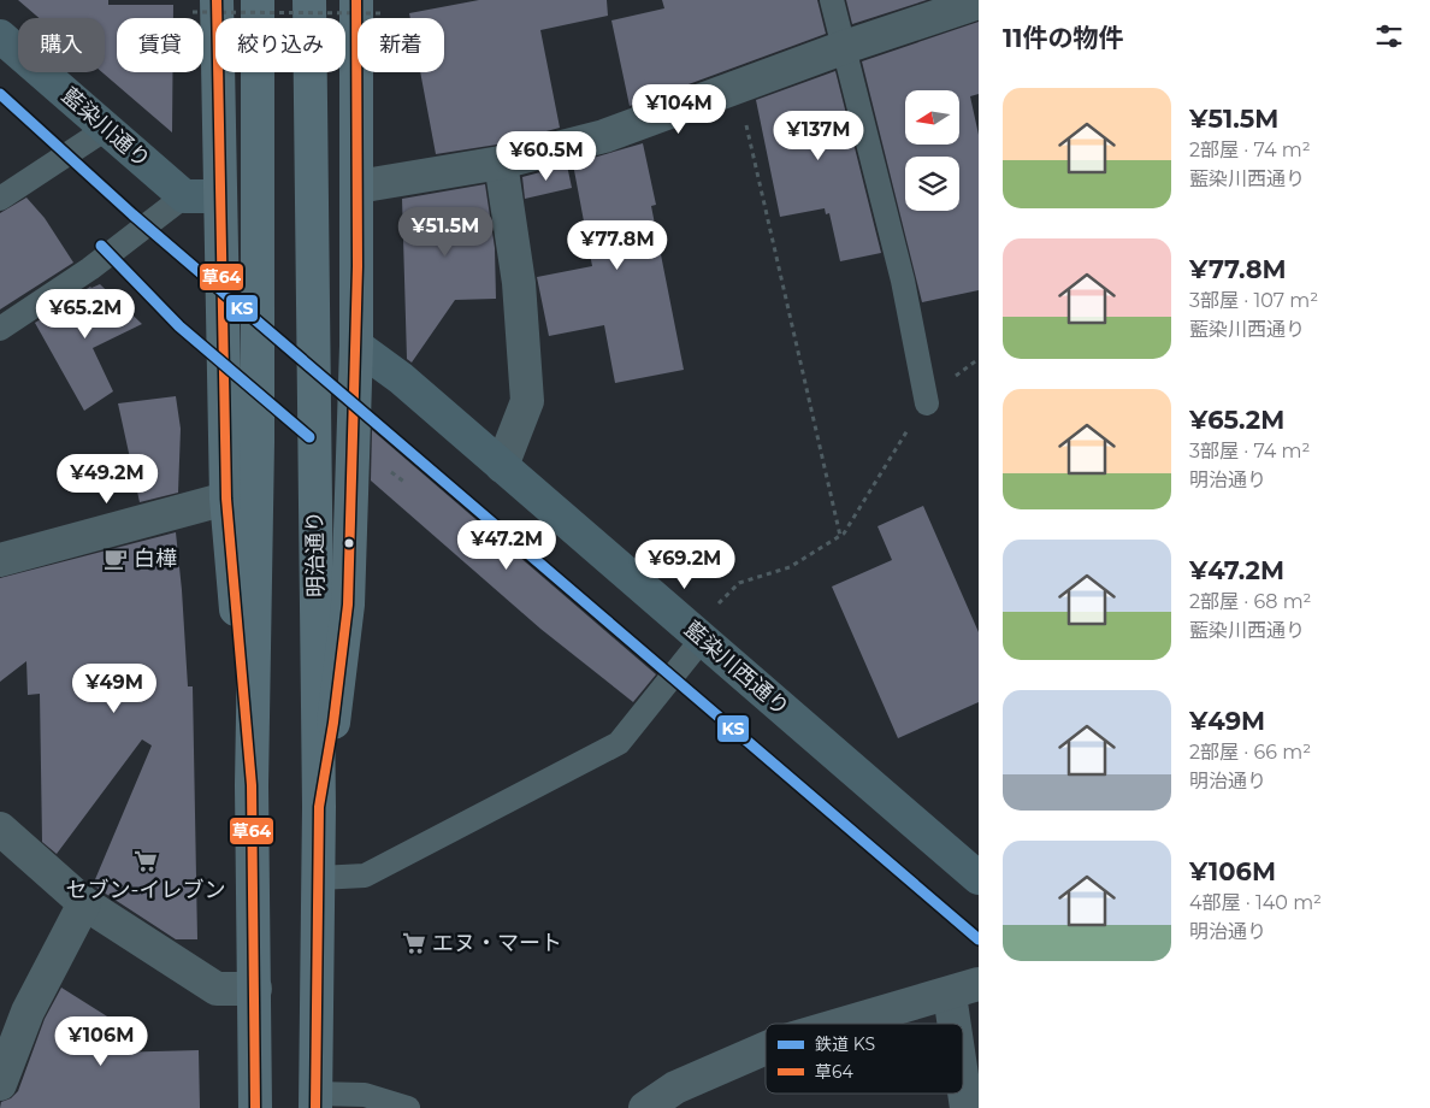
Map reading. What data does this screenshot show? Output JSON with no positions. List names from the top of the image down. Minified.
{"streets":{"main road":["明治通り"],"street":["藍染川通り","藍染川西通り"]},"places":{"cafe":["白樺"],"supermarket":["セブン-イレブン","エヌ・マート"]},"lines":["transit line 草64","rail line KS"],"legend":["鉄道 KS","草64"],"north":"left","page":{"heading":"11件の物件","chip":["購入","賃貸","絞り込み","新着"],"list":[{"name":"¥51.5M","note":"2部屋 · 74 m² · 藍染川西通り"},{"name":"¥77.8M","note":"3部屋 · 107 m² · 藍染川西通り"},{"name":"¥65.2M","note":"3部屋 · 74 m² · 明治通り"},{"name":"¥47.2M","note":"2部屋 · 68 m² · 藍染川西通り"},{"name":"¥49M","note":"2部屋 · 66 m² · 明治通り"},{"name":"¥106M","note":"4部屋 · 140 m² · 明治通り"}],"price":["¥104M","¥137M","¥60.5M","¥51.5M","¥77.8M","¥65.2M","¥49.2M","¥47.2M","¥69.2M","¥49M","¥106M"]}}
